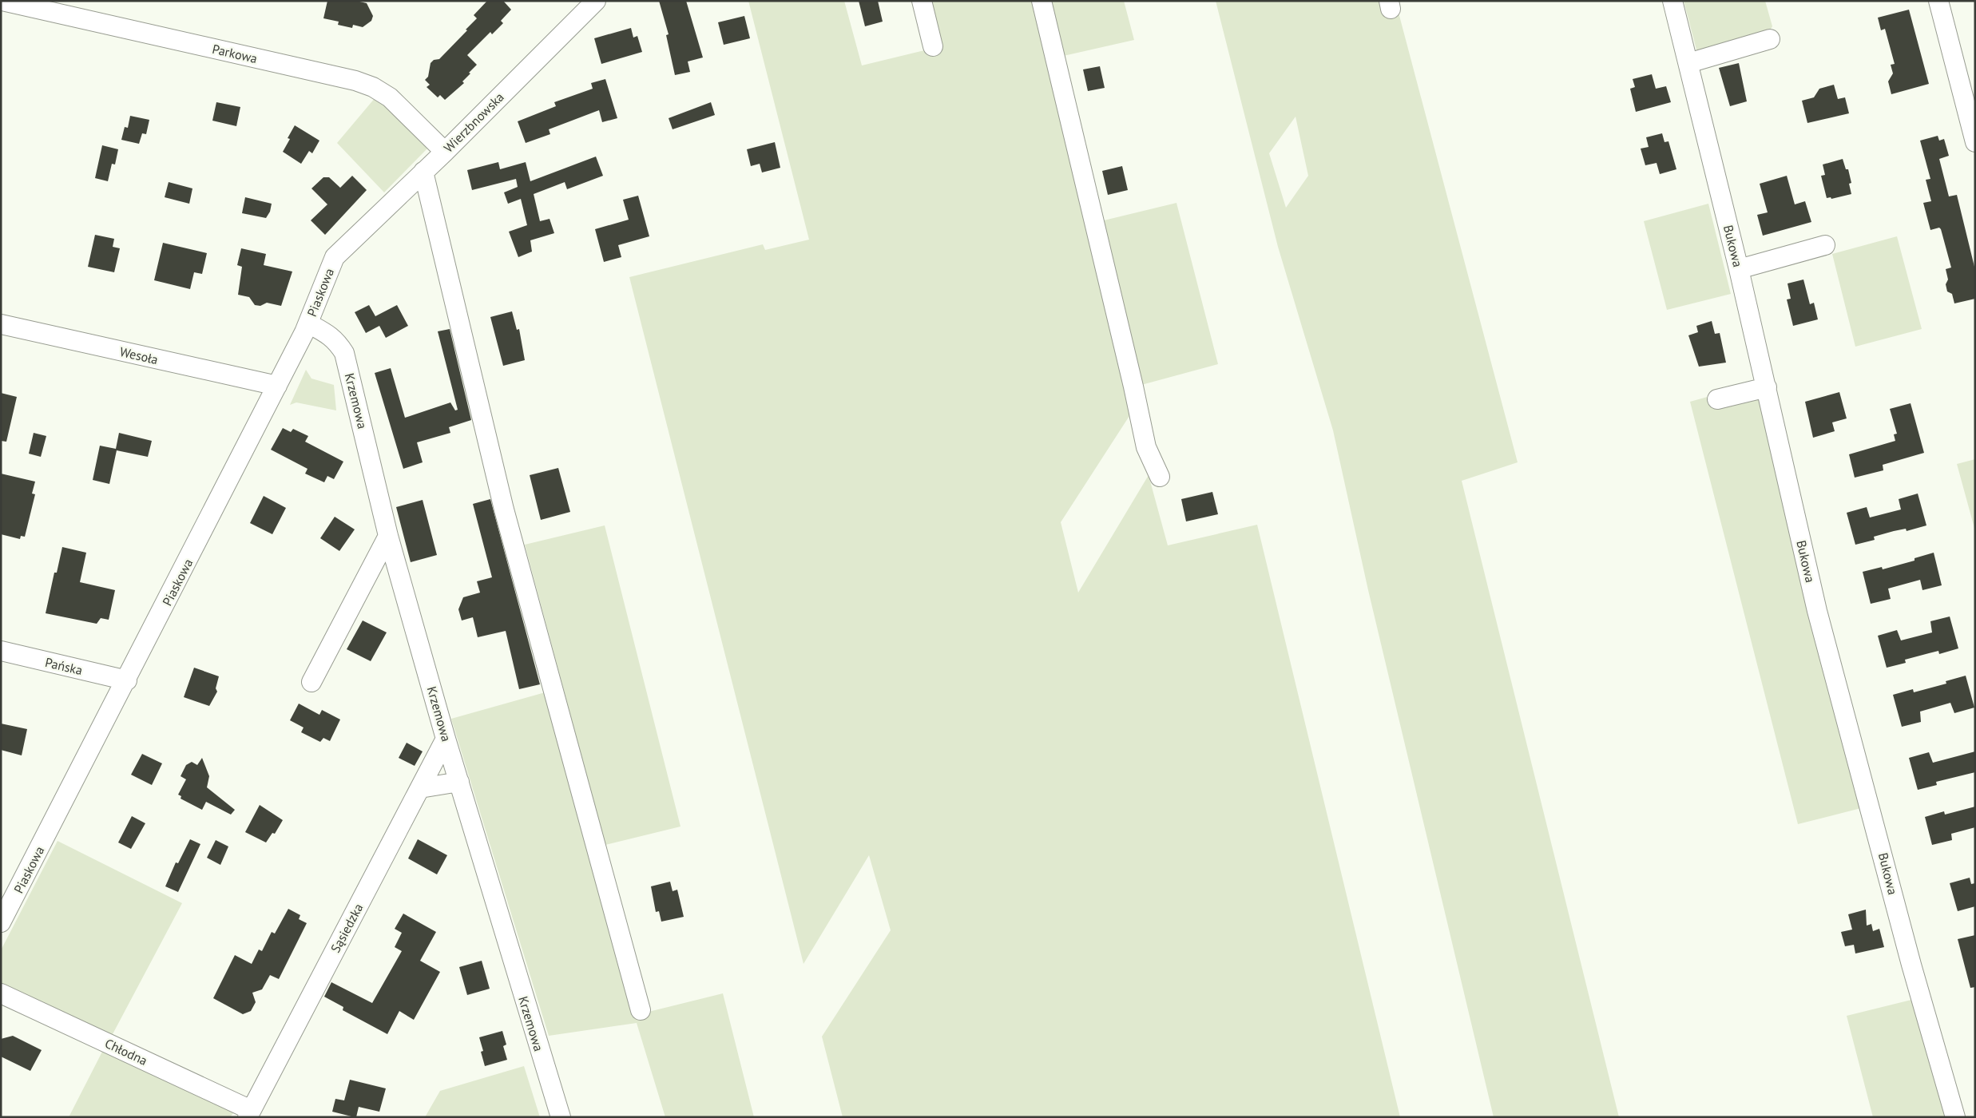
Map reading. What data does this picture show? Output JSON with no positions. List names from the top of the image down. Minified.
{"streets":{"street":["Parkowa","Wierzbnowska","Bukowa","Piaskowa","Wesoła","Krzemowa","Pańska","Sąsiedzka","Chłodna"]},"crossings":[["Parkowa","Wierzbnowska"],["Wierzbnowska","Piaskowa"],["Piaskowa","Wesoła"],["Piaskowa","Krzemowa"],["Piaskowa","Pańska"],["Krzemowa","Sąsiedzka"],["Sąsiedzka","Chłodna"]]}
